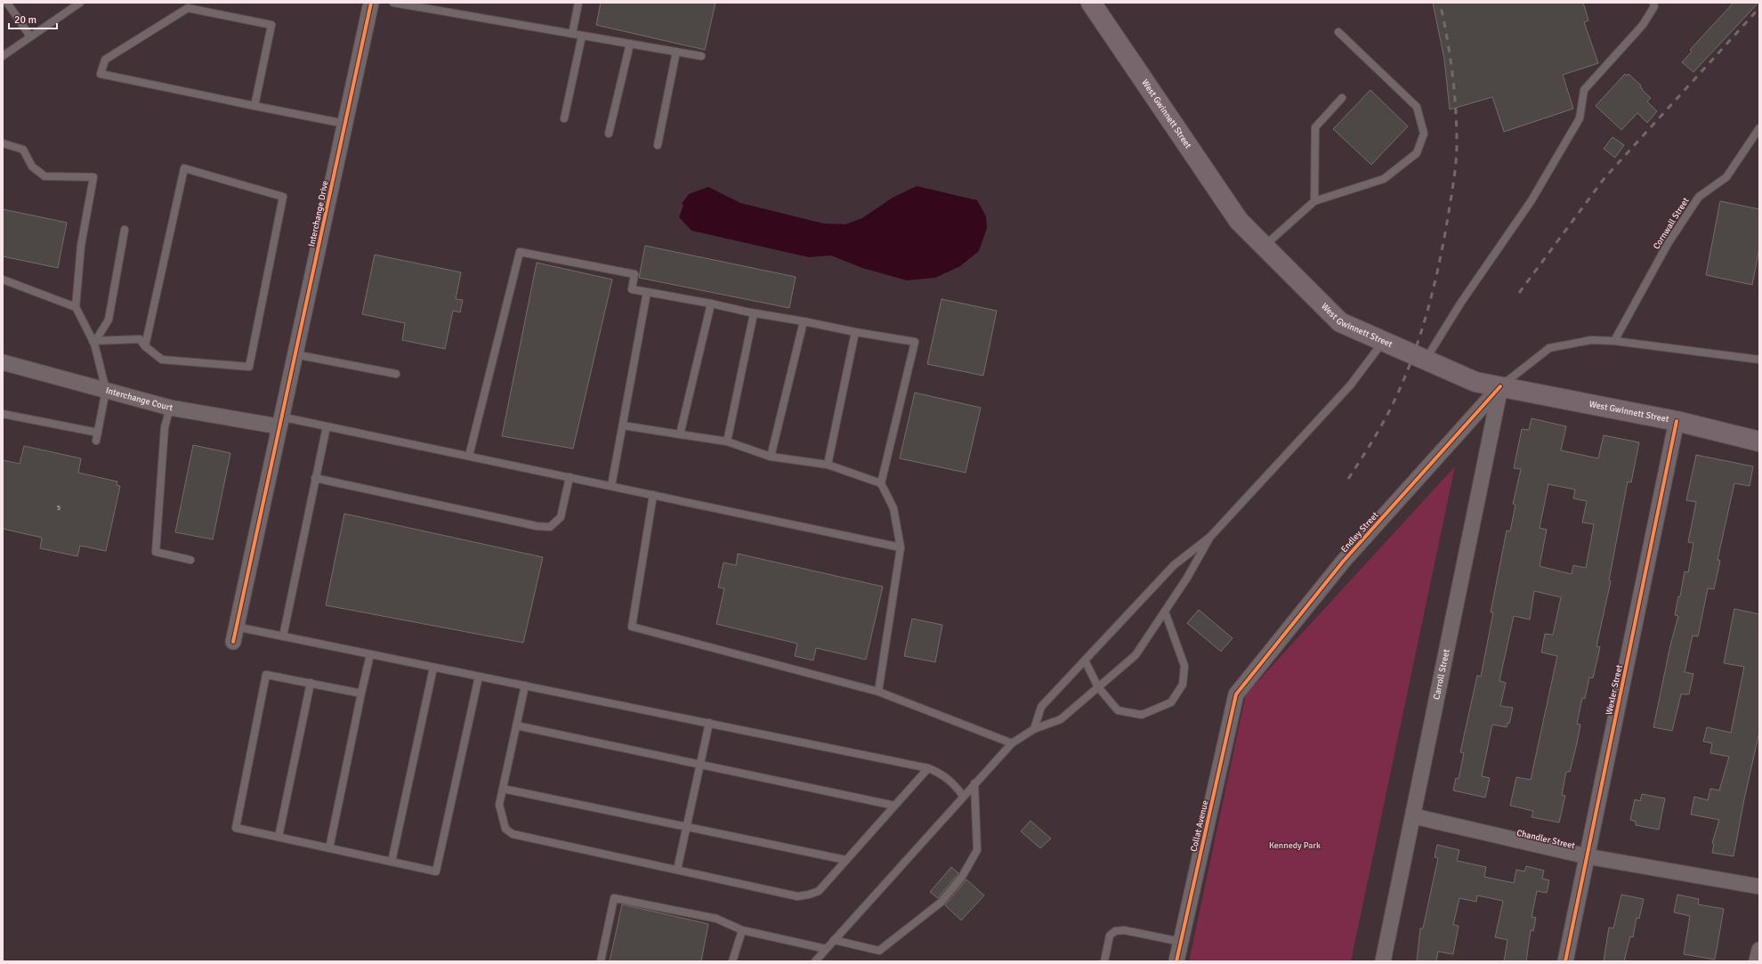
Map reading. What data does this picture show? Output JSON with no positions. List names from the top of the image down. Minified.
{"streets":{"main road":["West Gwinnett Street"],"street":["Interchange Drive","Interchange Court","Endley Street","Carroll Street","Wexler Street","Collat Avenue","Chandler Street"],"lane":["Cornwall Street"]},"crossings":[["West Gwinnett Street","Endley Street"],["West Gwinnett Street","Carroll Street"],["West Gwinnett Street","Wexler Street"],["Interchange Drive","Interchange Court"],["Endley Street","Carroll Street"],["Endley Street","Collat Avenue"],["Carroll Street","Chandler Street"],["Wexler Street","Chandler Street"]],"parks":["Kennedy Park"],"house_numbers":["5"],"scale_bar":"20 m"}
